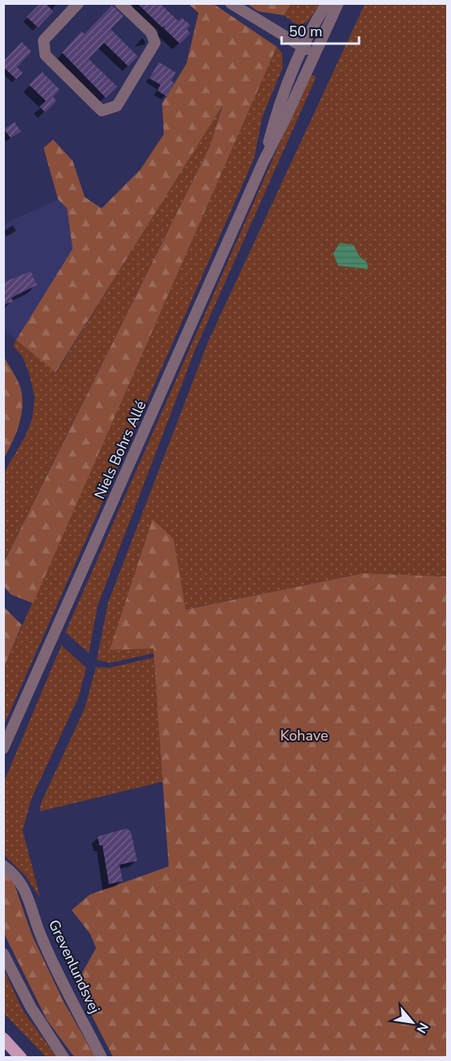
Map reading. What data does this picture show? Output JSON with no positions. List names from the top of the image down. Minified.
{"streets":{"street":["Niels Bohrs Allé","Grevenlundsvej"]},"parks":["Kohave"],"scale_bar":"50 m","north":"bottom right"}
